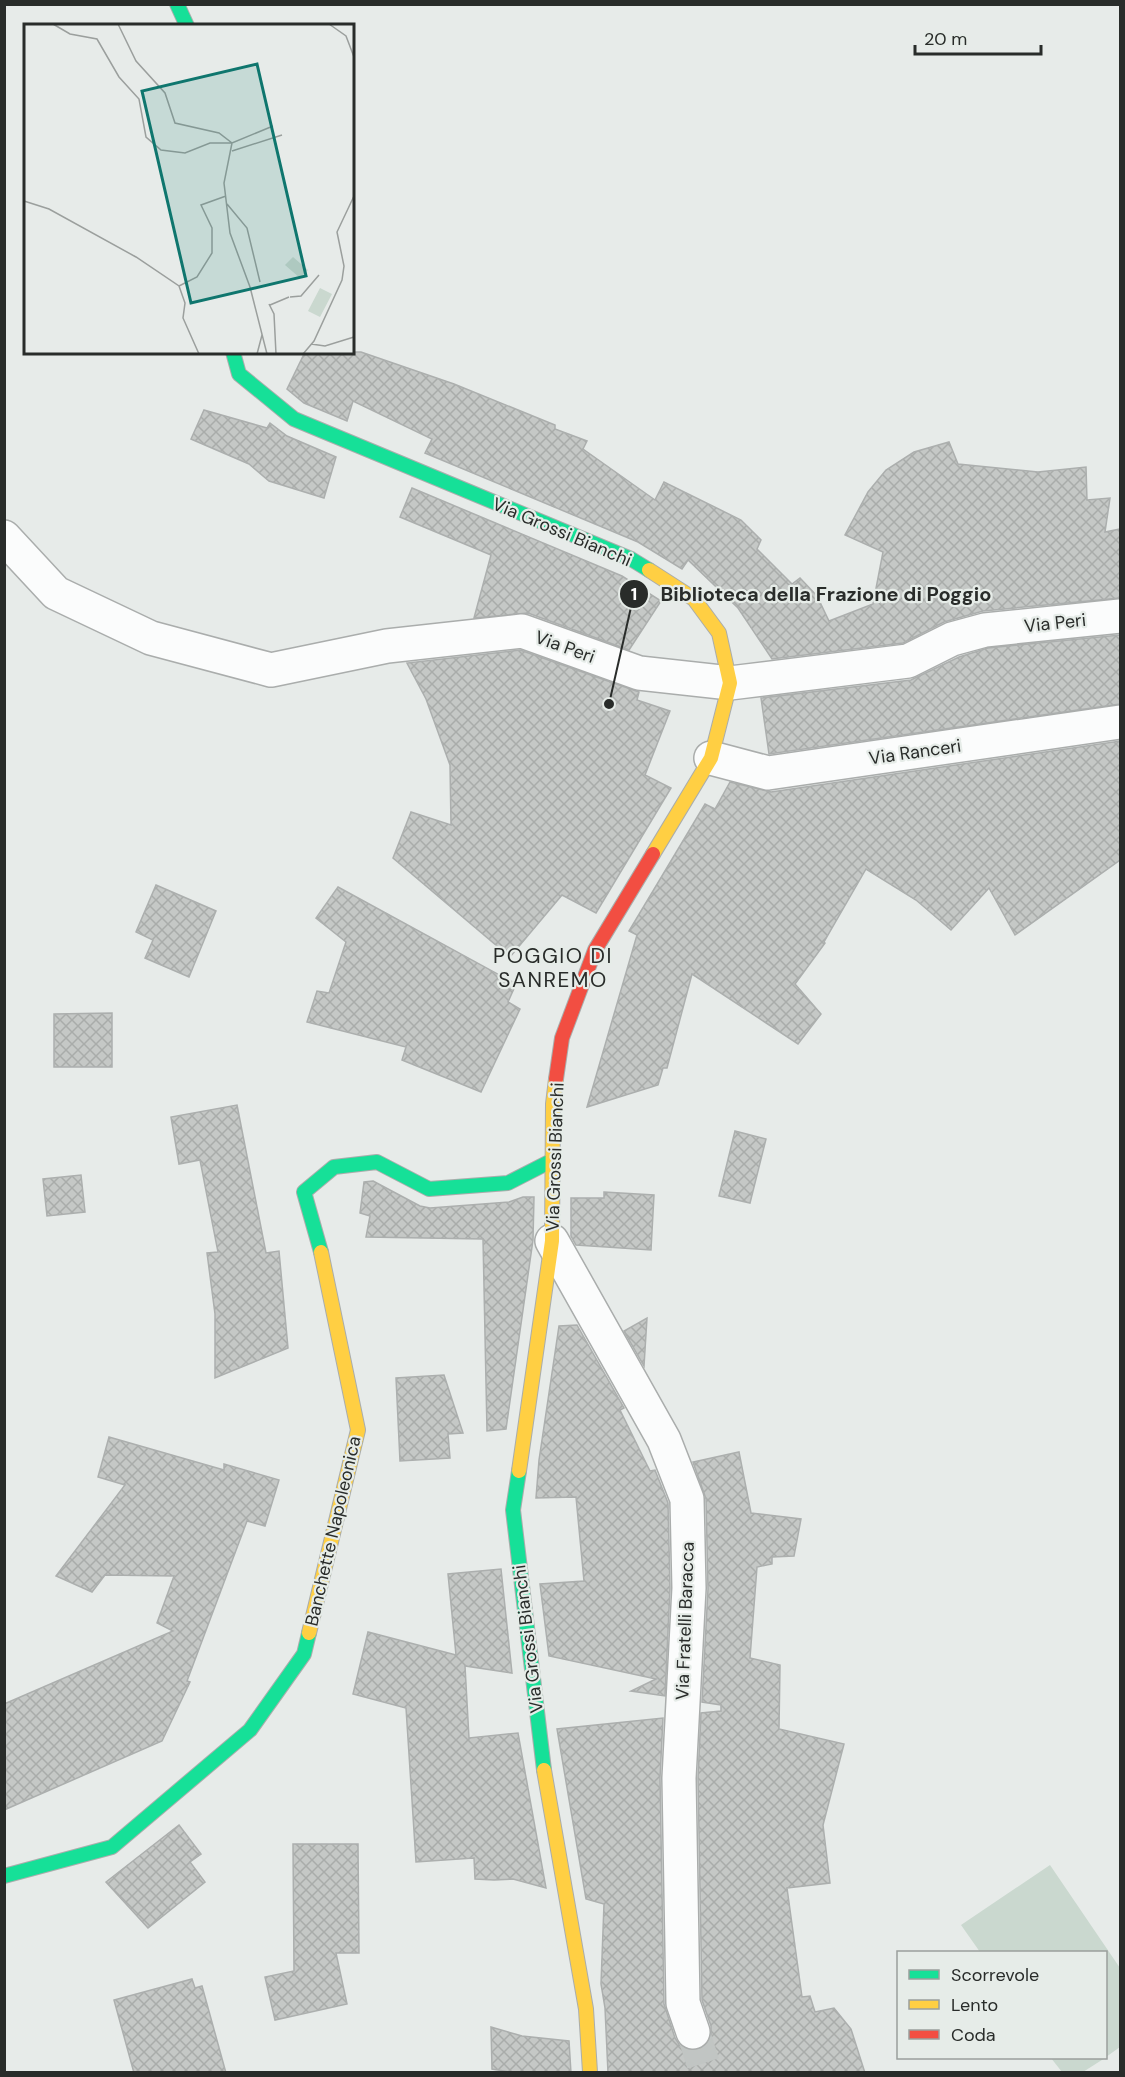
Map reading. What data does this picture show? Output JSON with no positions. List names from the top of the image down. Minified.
{"streets":{"main road":["Via Grossi Bianchi","Banchette Napoleonica"],"street":["Via Peri","Via Ranceri","Via Fratelli Baracca"]},"crossings":[["Via Grossi Bianchi","Via Peri"],["Via Grossi Bianchi","Via Ranceri"],["Via Grossi Bianchi","Banchette Napoleonica"],["Via Grossi Bianchi","Via Fratelli Baracca"]],"districts":["POGGIO DI SANREMO"],"places":["Biblioteca della Frazione di Poggio"],"legend":["Scorrevole","Lento","Coda"],"scale_bar":"20 m"}
